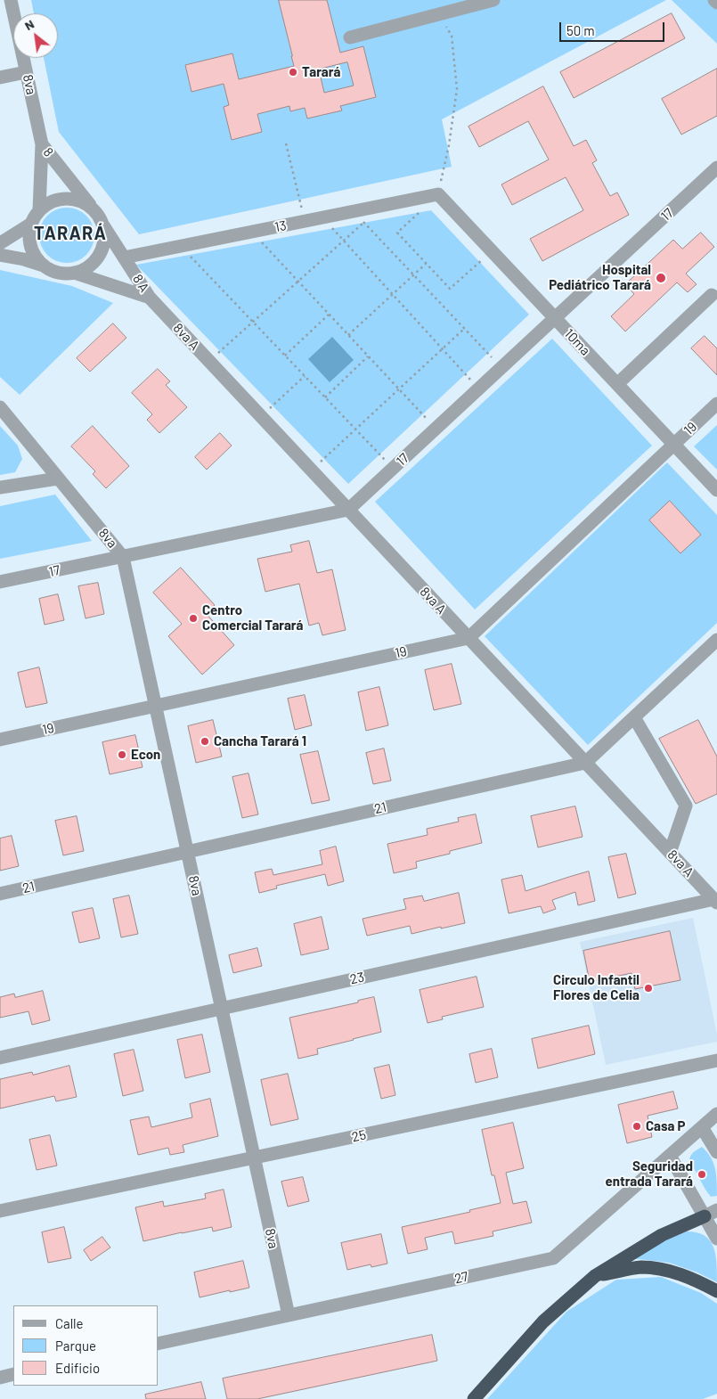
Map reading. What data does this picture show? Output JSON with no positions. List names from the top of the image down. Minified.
{"streets":{"street":["8va","8","17","13","8 A","8va A","10ma","19","21","23","25","27"]},"crossings":[["8va","8"],["8va","17"],["8va","19"],["8va","21"],["8va","23"],["8va","25"],["8va","27"],["8","8 A"],["17","8va A"],["17","10ma"],["13","8 A"],["13","10ma"],["8 A","8va A"],["8va A","19"],["8va A","21"],["8va A","23"],["10ma","19"]],"districts":["TARARÁ"],"places":["Tarará","Hospital Pediátrico Tarará","Centro Comercial Tarará","Cancha Tarará 1","Econ","Circulo Infantil Flores de Celia","Casa P","Seguridad entrada Tarará"],"legend":["Calle","Parque","Edificio"],"scale_bar":"50 m","north":"top left"}
